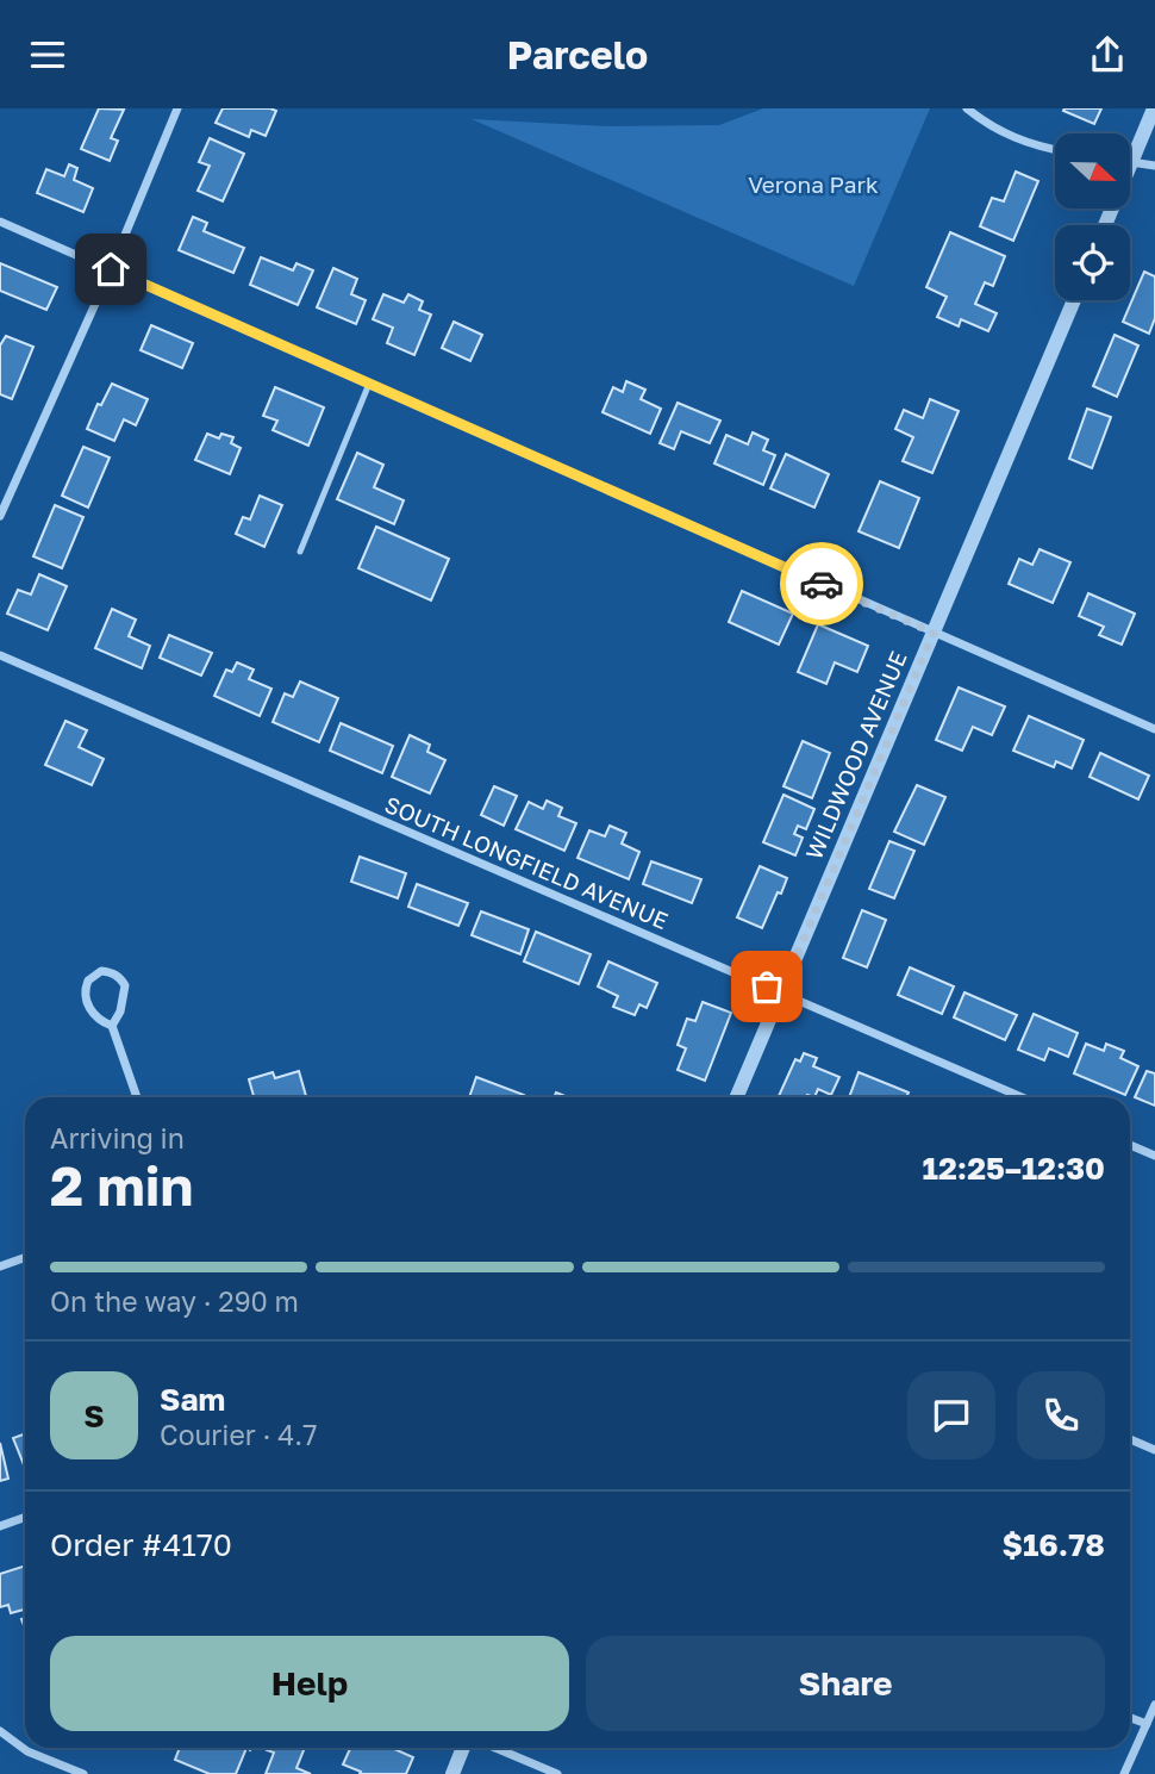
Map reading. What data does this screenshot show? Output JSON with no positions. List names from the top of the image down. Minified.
{"streets":{"street":["WILDWOOD AVENUE","SOUTH LONGFIELD AVENUE"]},"crossings":[["WILDWOOD AVENUE","SOUTH LONGFIELD AVENUE"]],"parks":["Verona Park"],"north":"right","page":{"header":"Parcelo","heading":["2 min","Arriving in","12:25–12:30"],"panel":["Sam","Courier · 4.7","Order #4170","$16.78"],"bar":"On the way · 290 m","round":"S","buttons":["Help","Share"]}}
